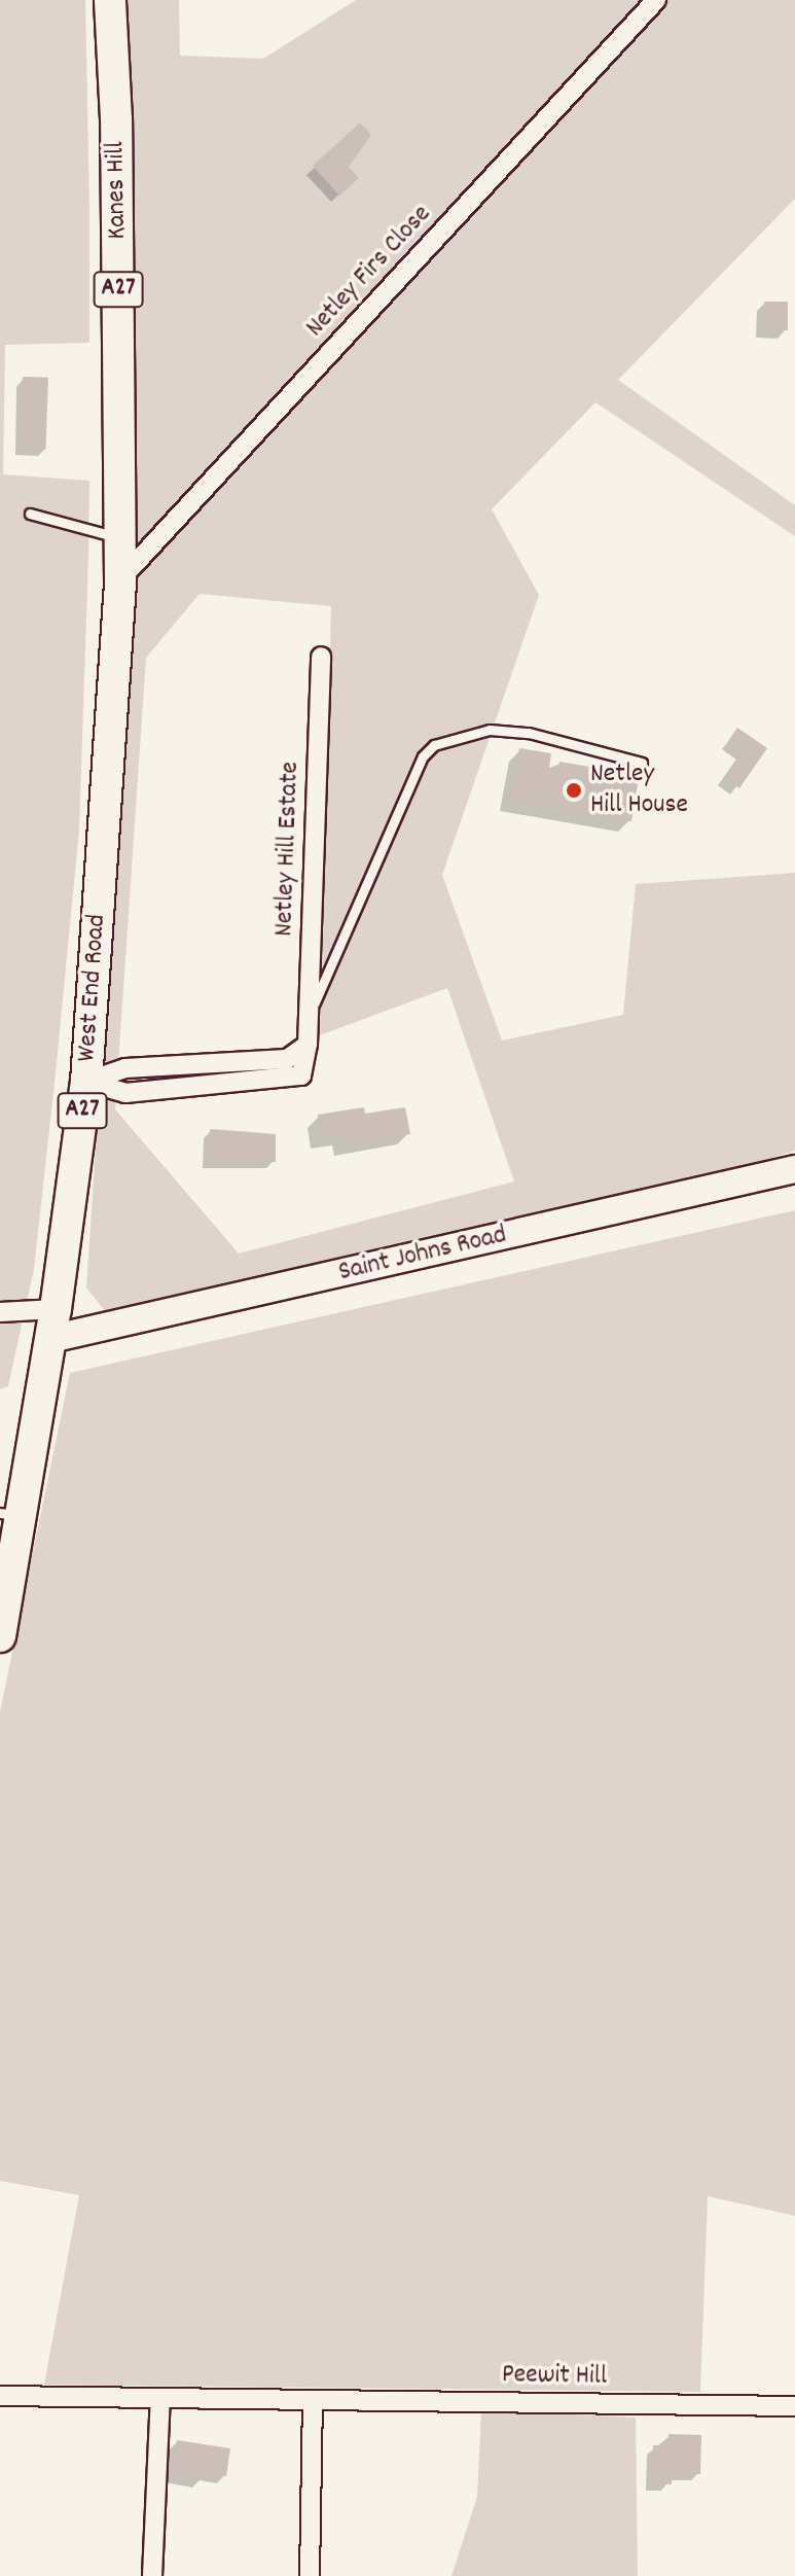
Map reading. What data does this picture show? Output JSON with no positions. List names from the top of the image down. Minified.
{"streets":{"main road":["Kanes Hill","A27","West End Road","Saint Johns Road"],"street":["Netley Firs Close","Netley Hill Estate","Peewit Hill"]},"crossings":[["Kanes Hill","Netley Firs Close"],["Kanes Hill","West End Road"],["Netley Firs Close","West End Road"],["Netley Hill Estate","West End Road"],["West End Road","Saint Johns Road"]],"places":["Netley Hill House"]}
